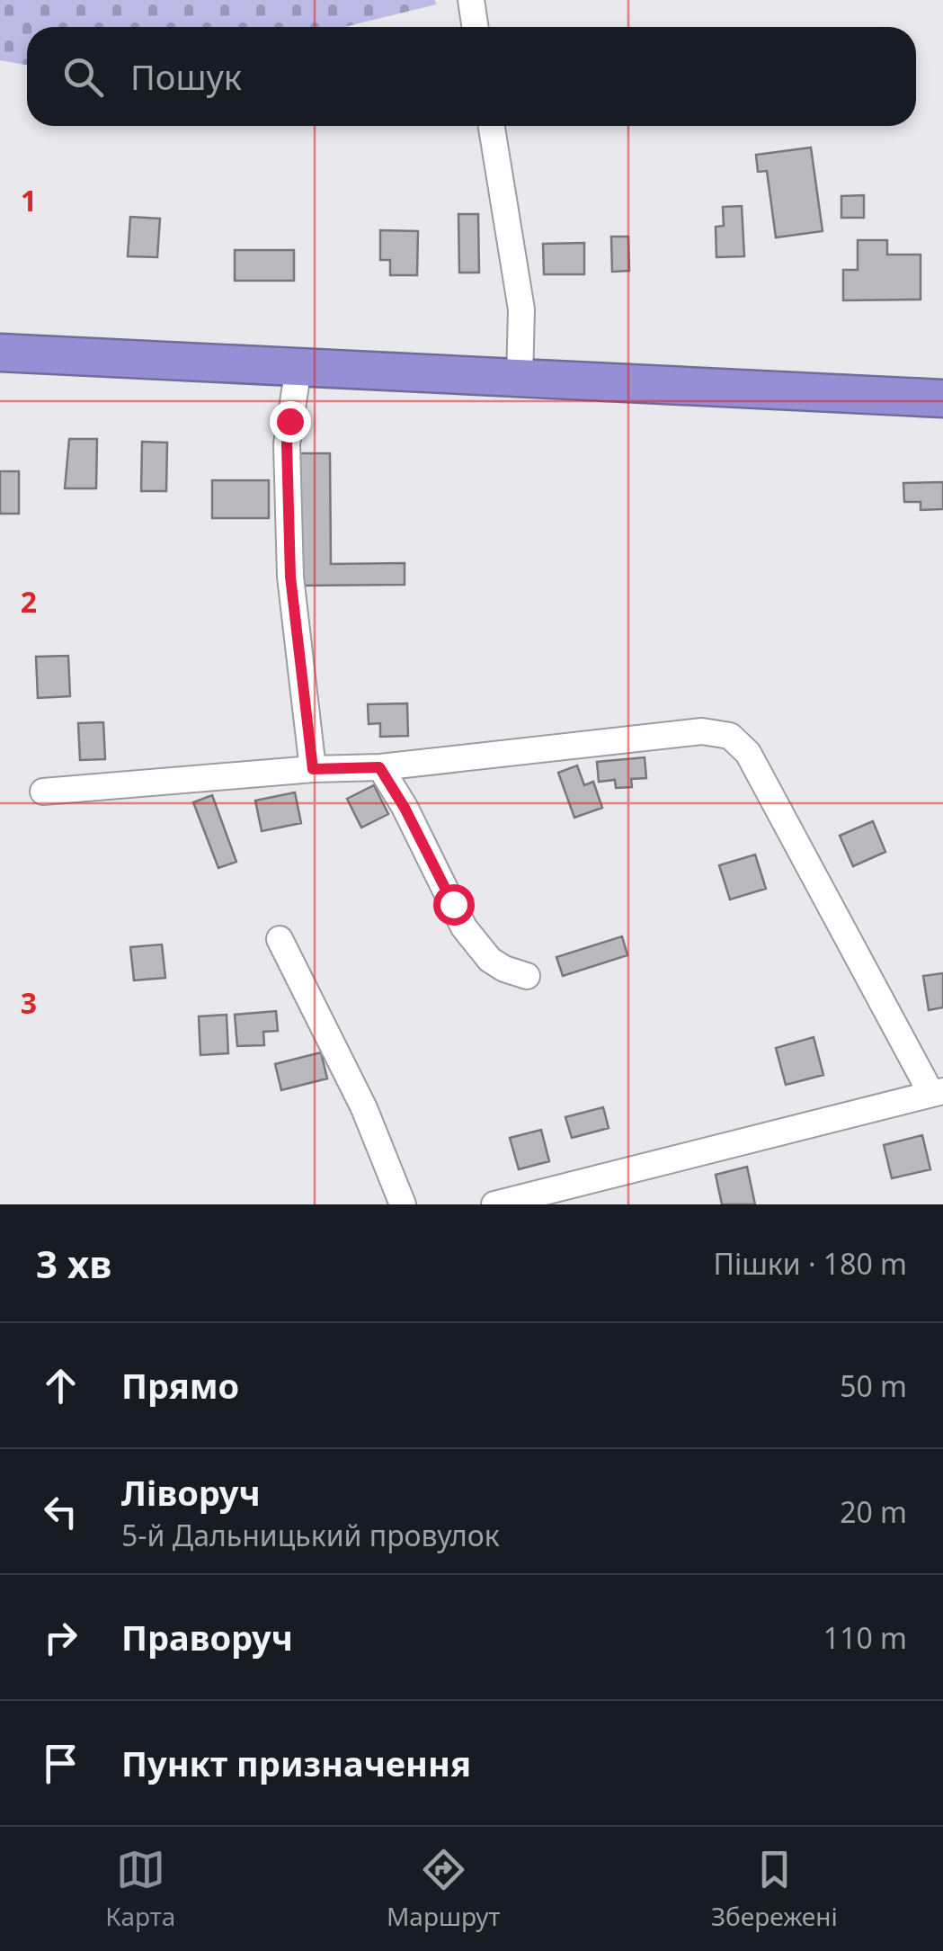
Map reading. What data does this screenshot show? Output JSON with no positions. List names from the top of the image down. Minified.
{"page":{"search":"Пошук","heading":["3 хв","Пішки · 180 m"],"list":[["Прямо","50 m"],["Ліворуч","5-й Дальницький провулок","20 m"],["Праворуч","110 m"],"Пункт призначення"],"nav":["Карта","Маршрут","Збережені"]},"grid":{"rows":["1","2","3"]}}
